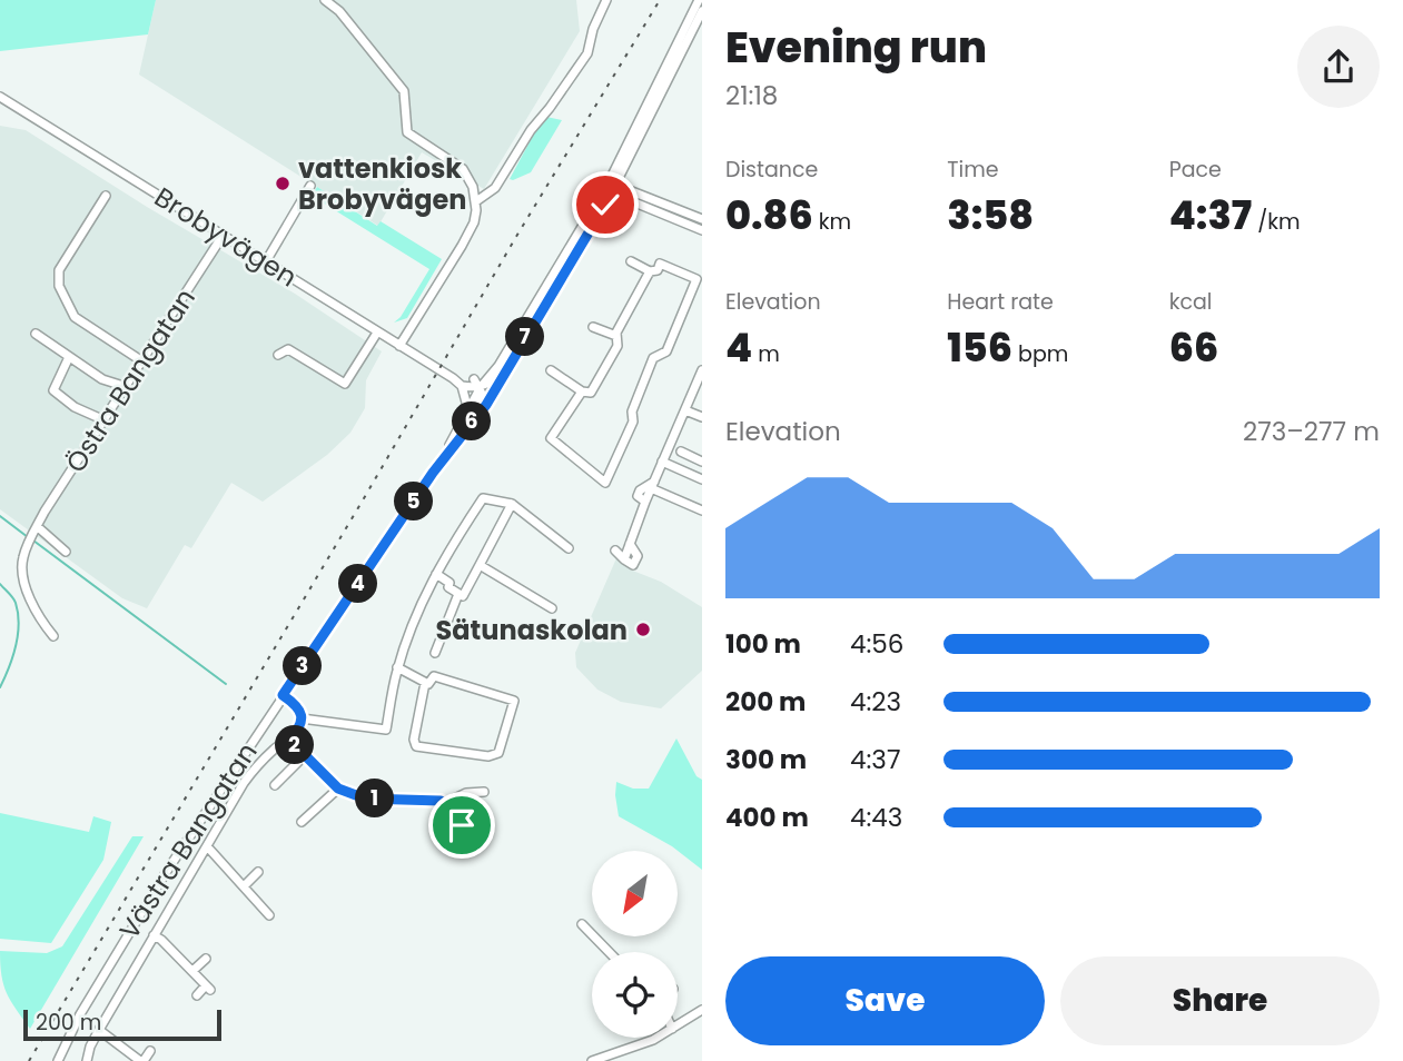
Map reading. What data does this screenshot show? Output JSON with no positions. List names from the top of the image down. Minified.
{"streets":{"street":["Brobyvägen","Östra Bangatan","Västra Bangatan"]},"crossings":[["Brobyvägen","Östra Bangatan"],["Brobyvägen","Västra Bangatan"]],"places":["vattenkiosk Brobyvägen","Sätunaskolan"],"scale_bar":"200 m","north":"bottom left","page":{"heading":["Evening run","21:18"],"stats":[["Distance","0.86 km"],["Time","3:58"],["Pace","4:37 /km"],["Elevation","4 m"],["Heart rate","156 bpm"],["kcal","66"]],"pins":["7","6","5","4","3","2","1"],"chart":["Elevation","273–277 m"],"list":[{"name":"100 m","note":"4:56"},{"name":"200 m","note":"4:23"},{"name":"300 m","note":"4:37"},{"name":"400 m","note":"4:43"}],"buttons":["Save","Share"],"scale":"200 m"}}
